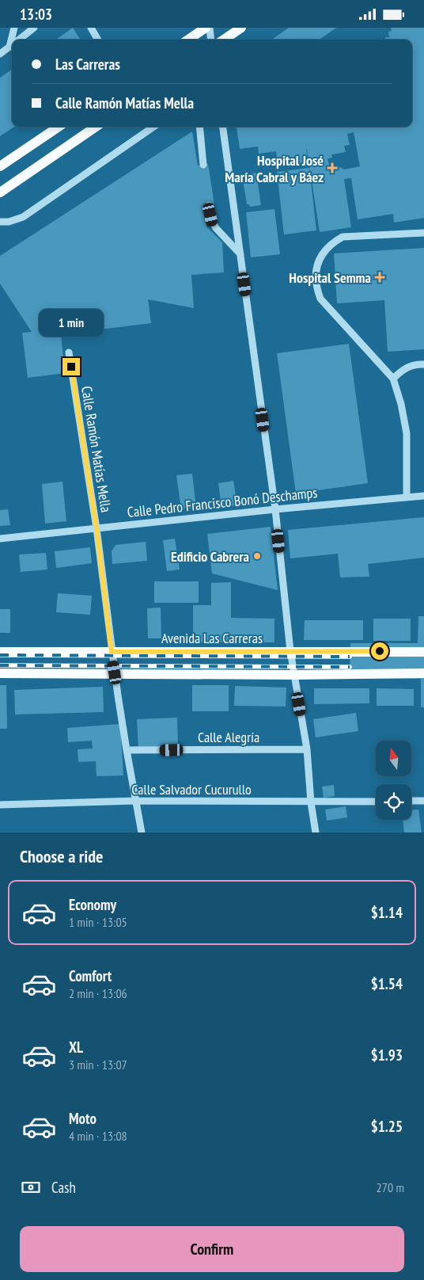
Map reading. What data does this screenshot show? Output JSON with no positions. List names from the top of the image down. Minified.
{"streets":{"main road":["Avenida Las Carreras"],"street":["Calle Ramón Matías Mella","Calle Pedro Francisco Bonó Deschamps","Calle Alegría","Calle Salvador Cucurullo"]},"crossings":[["Calle Ramón Matías Mella","Calle Pedro Francisco Bonó Deschamps"],["Calle Ramón Matías Mella","Avenida Las Carreras"],["Calle Ramón Matías Mella","Calle Alegría"],["Calle Ramón Matías Mella","Calle Salvador Cucurullo"]],"places":{"health":["Hospital José María Cabral y Báez","Hospital Semma"],"other":["Edificio Cabrera"]},"north":"top","page":{"status":"13:03","banner":["Las Carreras","Calle Ramón Matías Mella"],"bubble":"1 min","heading":"Choose a ride","list":[{"name":"Economy","note":"1 min · 13:05","value":"$1.14"},{"name":"Comfort","note":"2 min · 13:06","value":"$1.54"},{"name":"XL","note":"3 min · 13:07","value":"$1.93"},{"name":"Moto","note":"4 min · 13:08","value":"$1.25"}],"pay":["Cash","270 m"],"buttons":"Confirm"}}
